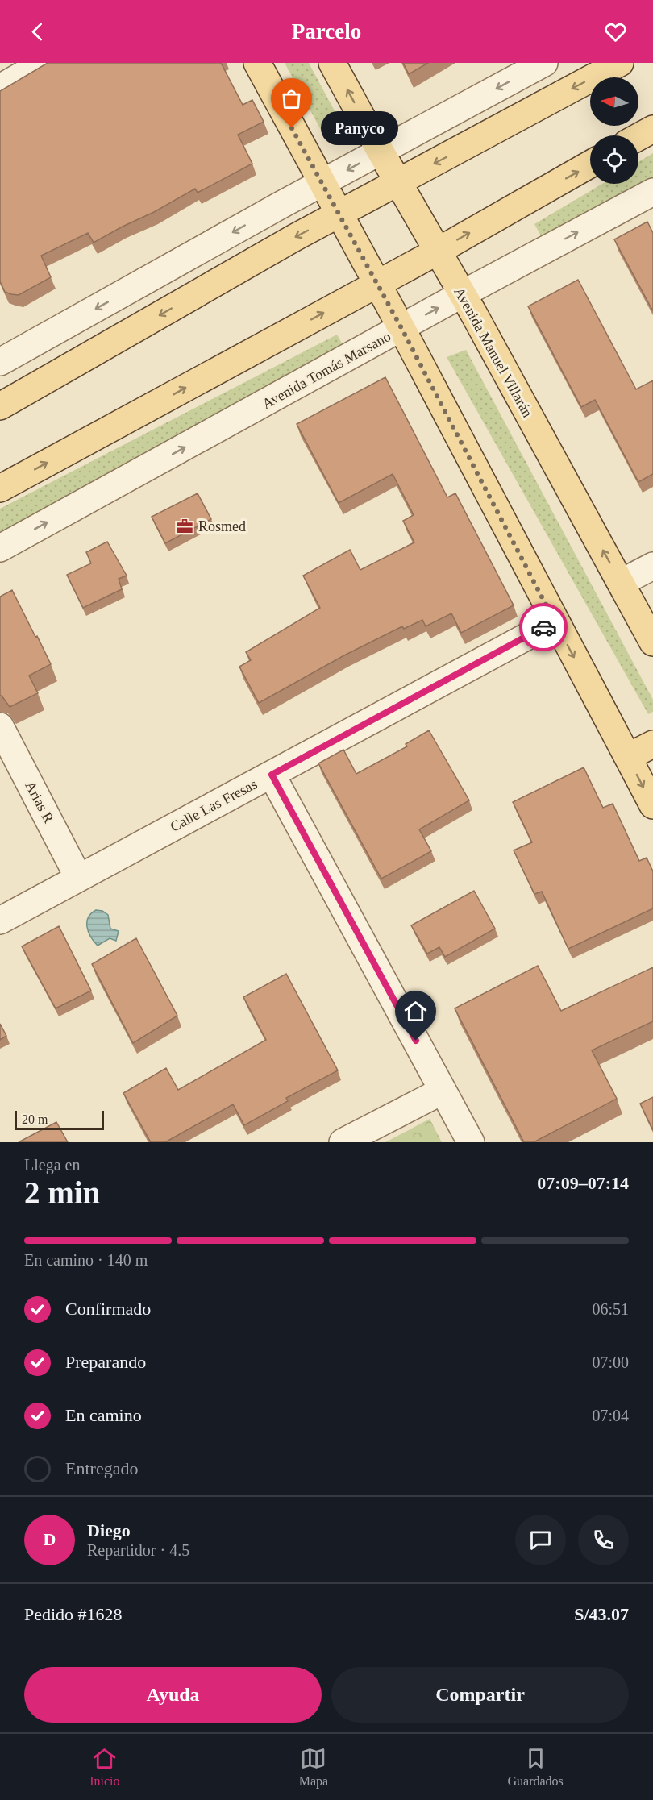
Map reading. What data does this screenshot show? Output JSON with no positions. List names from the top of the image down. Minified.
{"streets":{"main road":["Avenida Manuel Villarán"],"street":["Avenida Tomás Marsano","Arias R","Calle Las Fresas"]},"crossings":[["Avenida Manuel Villarán","Avenida Tomás Marsano"],["Arias R","Calle Las Fresas"]],"places":{"other":["Panyco"],"office":["Rosmed"]},"scale_bar":"20 m","north":"left","page":{"header":"Parcelo","bubble":"Panyco","scale":"20 m","heading":["2 min","Llega en","07:09–07:14"],"panel":["Diego","Repartidor · 4.5","Pedido #1628","S/43.07"],"bar":"En camino · 140 m","list":[["Confirmado","06:51"],["Preparando","07:00"],["En camino","07:04"],"Entregado"],"round":"D","buttons":["Ayuda","Compartir"],"tabs":["Inicio","Mapa","Guardados"]}}
